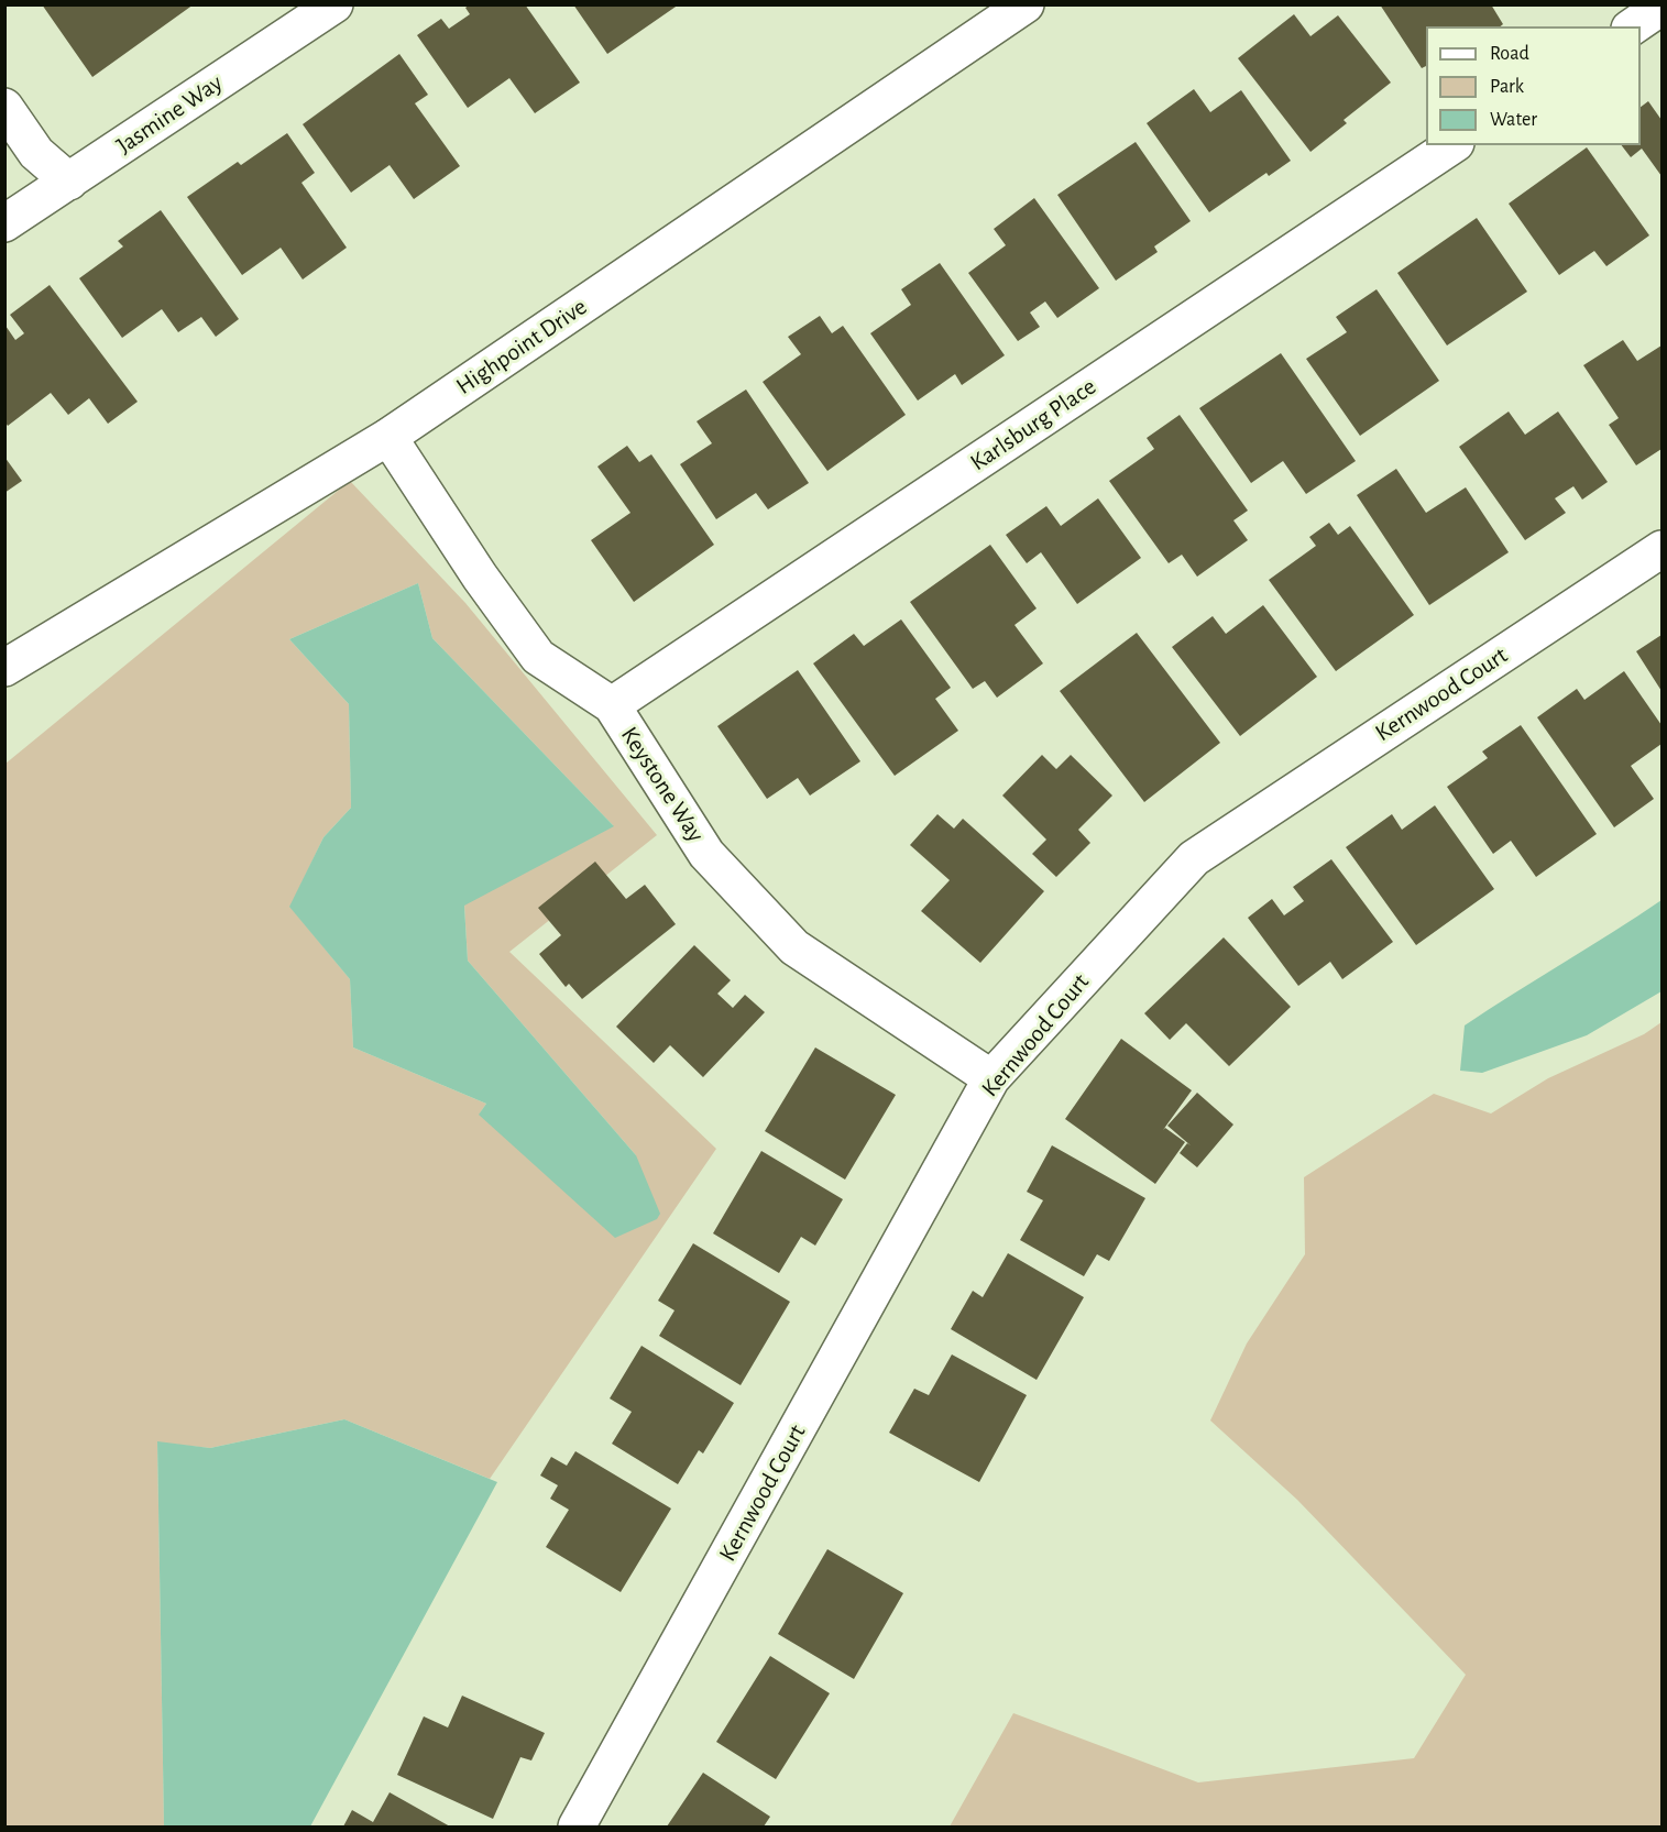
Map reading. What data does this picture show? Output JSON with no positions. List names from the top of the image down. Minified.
{"streets":{"street":["Jasmine Way","Highpoint Drive","Karlsburg Place","Kernwood Court","Keystone Way"]},"crossings":[["Highpoint Drive","Keystone Way"],["Karlsburg Place","Keystone Way"],["Kernwood Court","Keystone Way"]],"legend":["Road","Park","Water"]}
